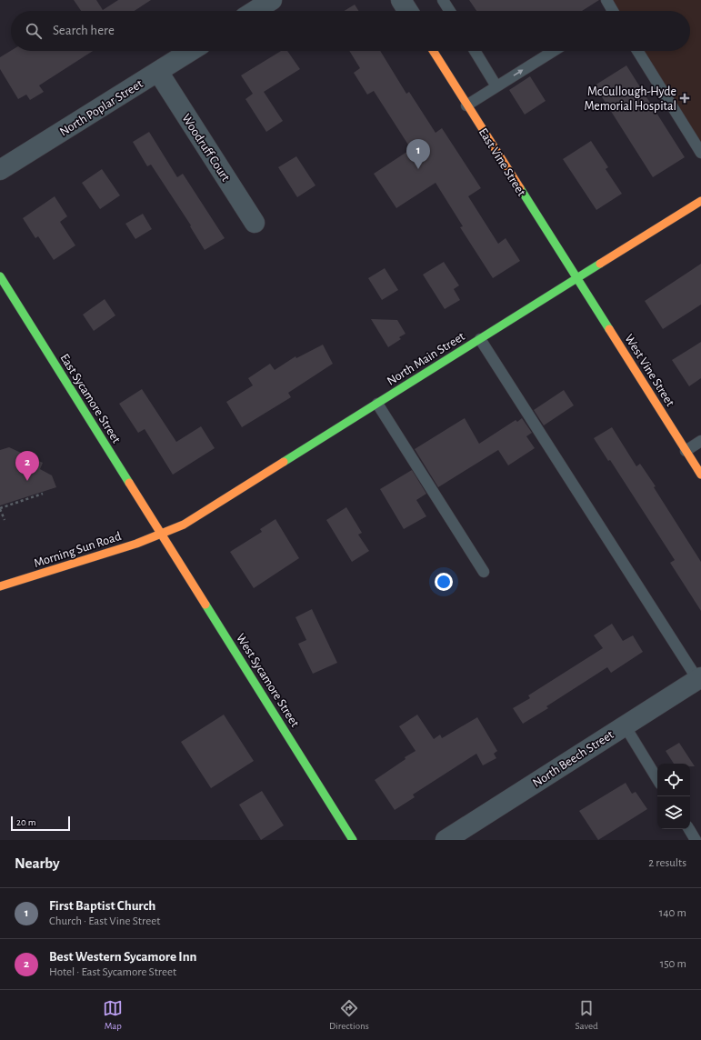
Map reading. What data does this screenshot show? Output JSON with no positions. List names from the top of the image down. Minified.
{"streets":{"street":["North Poplar Street","Woodruff Court","East Vine Street","North Main Street","West Vine Street","East Sycamore Street","Morning Sun Road","West Sycamore Street","North Beech Street"]},"crossings":[["North Poplar Street","Woodruff Court"],["East Vine Street","North Main Street"],["East Vine Street","West Vine Street"],["North Main Street","West Vine Street"],["North Main Street","East Sycamore Street"],["North Main Street","Morning Sun Road"],["North Main Street","West Sycamore Street"],["East Sycamore Street","Morning Sun Road"],["East Sycamore Street","West Sycamore Street"],["Morning Sun Road","West Sycamore Street"]],"places":{"health":["McCullough-Hyde Memorial Hospital"]},"scale_bar":"20 m","page":{"search":"Search here","pins":["1","2"],"scale":"20 m","heading":["Nearby","2 results"],"list":[{"mark":"1","name":"First Baptist Church","note":"Church · East Vine Street","value":"140 m"},{"mark":"2","name":"Best Western Sycamore Inn","note":"Hotel · East Sycamore Street","value":"150 m"}],"nav":["Map","Directions","Saved"]}}
